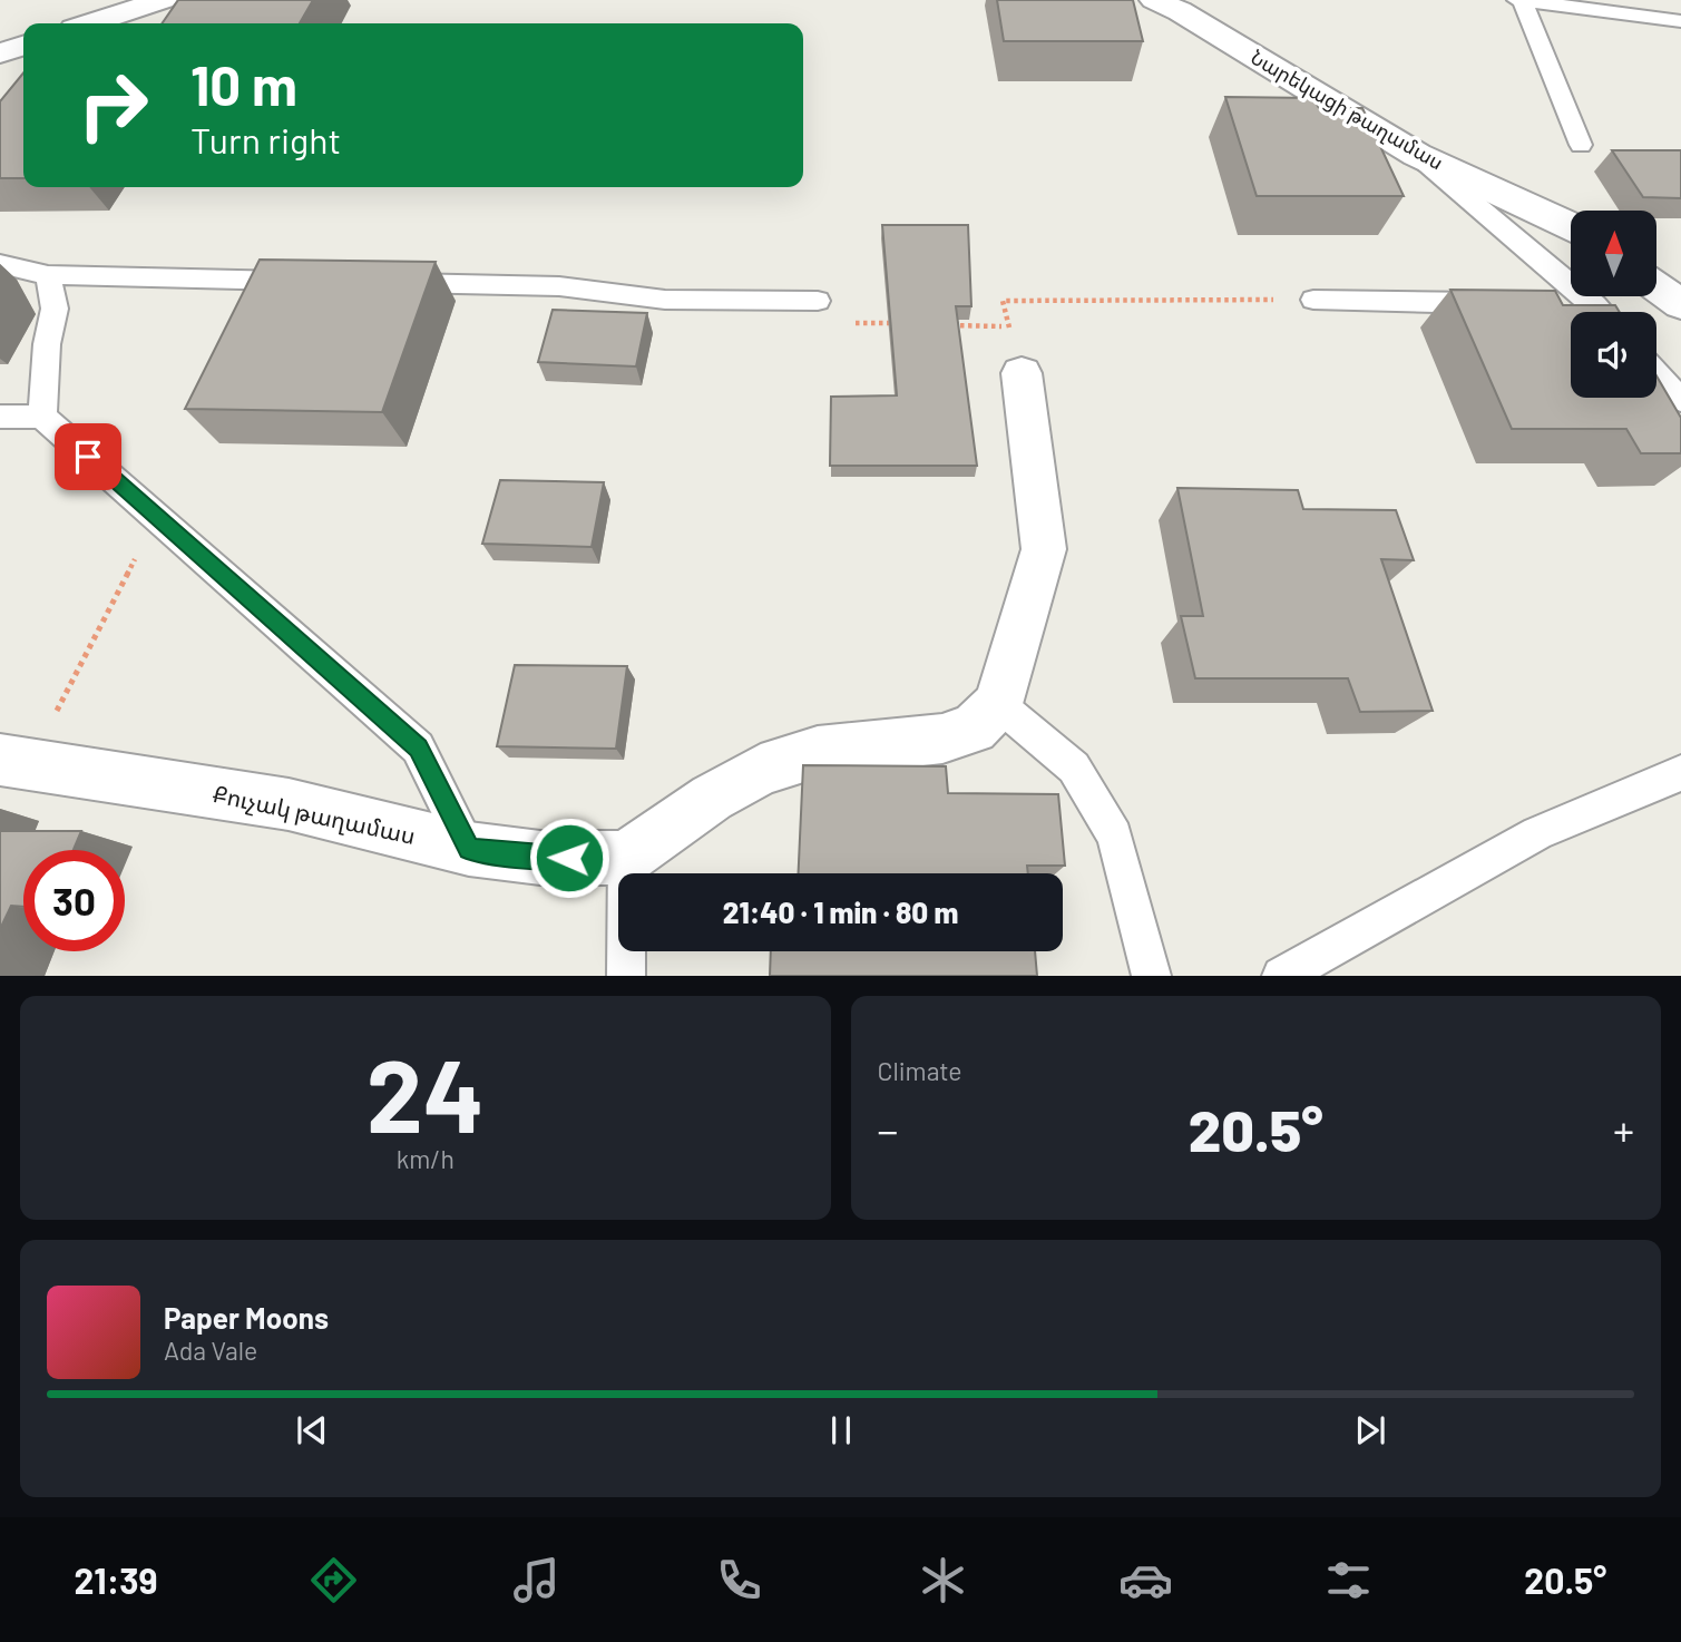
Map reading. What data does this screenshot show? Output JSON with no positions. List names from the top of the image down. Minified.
{"streets":{"street":["Նարեկացի թաղամաս","Քուչակ թաղամաս"]},"north":"top","page":{"turn":["10 m","Turn right"],"limit":"30","trip":"21:40 · 1 min · 80 m","tile":[["24","km/h"],"Climate"],"heat":["−","20.5°","+"],"song":["Paper Moons","Ada Vale"],"tabs":["21:39","20.5°"]}}
